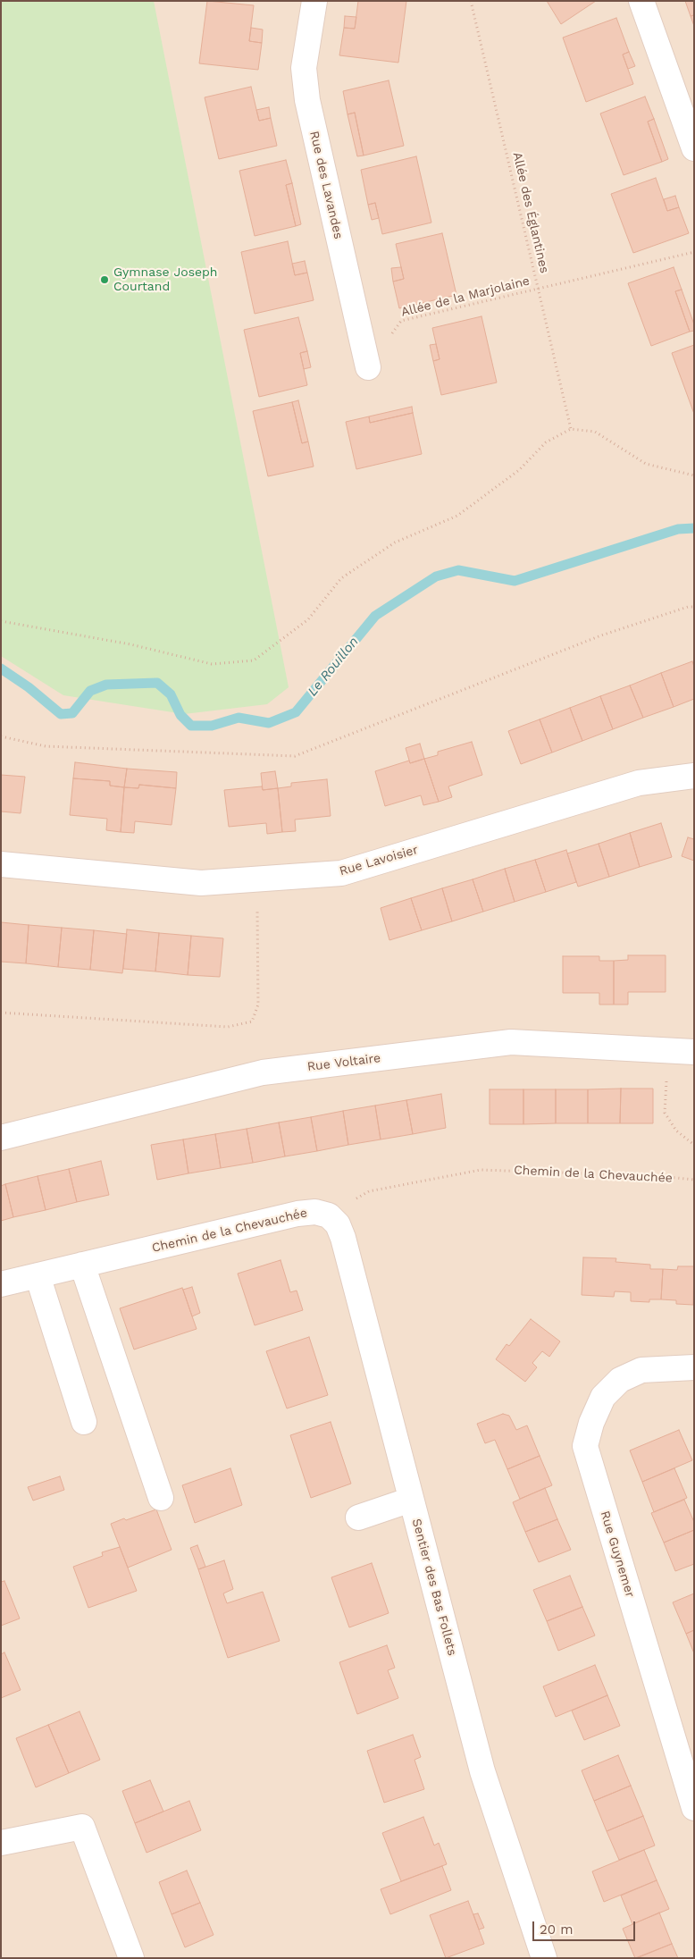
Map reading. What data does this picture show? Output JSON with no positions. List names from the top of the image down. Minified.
{"streets":{"street":["Rue des Lavandes","Rue Lavoisier","Rue Voltaire","Chemin de la Chevauchée","Rue Guynemer","Sentier des Bas Follets"],"path":["Allée des Églantines","Allée de la Marjolaine"]},"crossings":[["Rue des Lavandes","Allée de la Marjolaine"],["Allée des Églantines","Allée de la Marjolaine"],["Chemin de la Chevauchée","Sentier des Bas Follets"]],"water":["Le Rouillon"],"places":["Gymnase Joseph Courtand"],"scale_bar":"20 m"}
